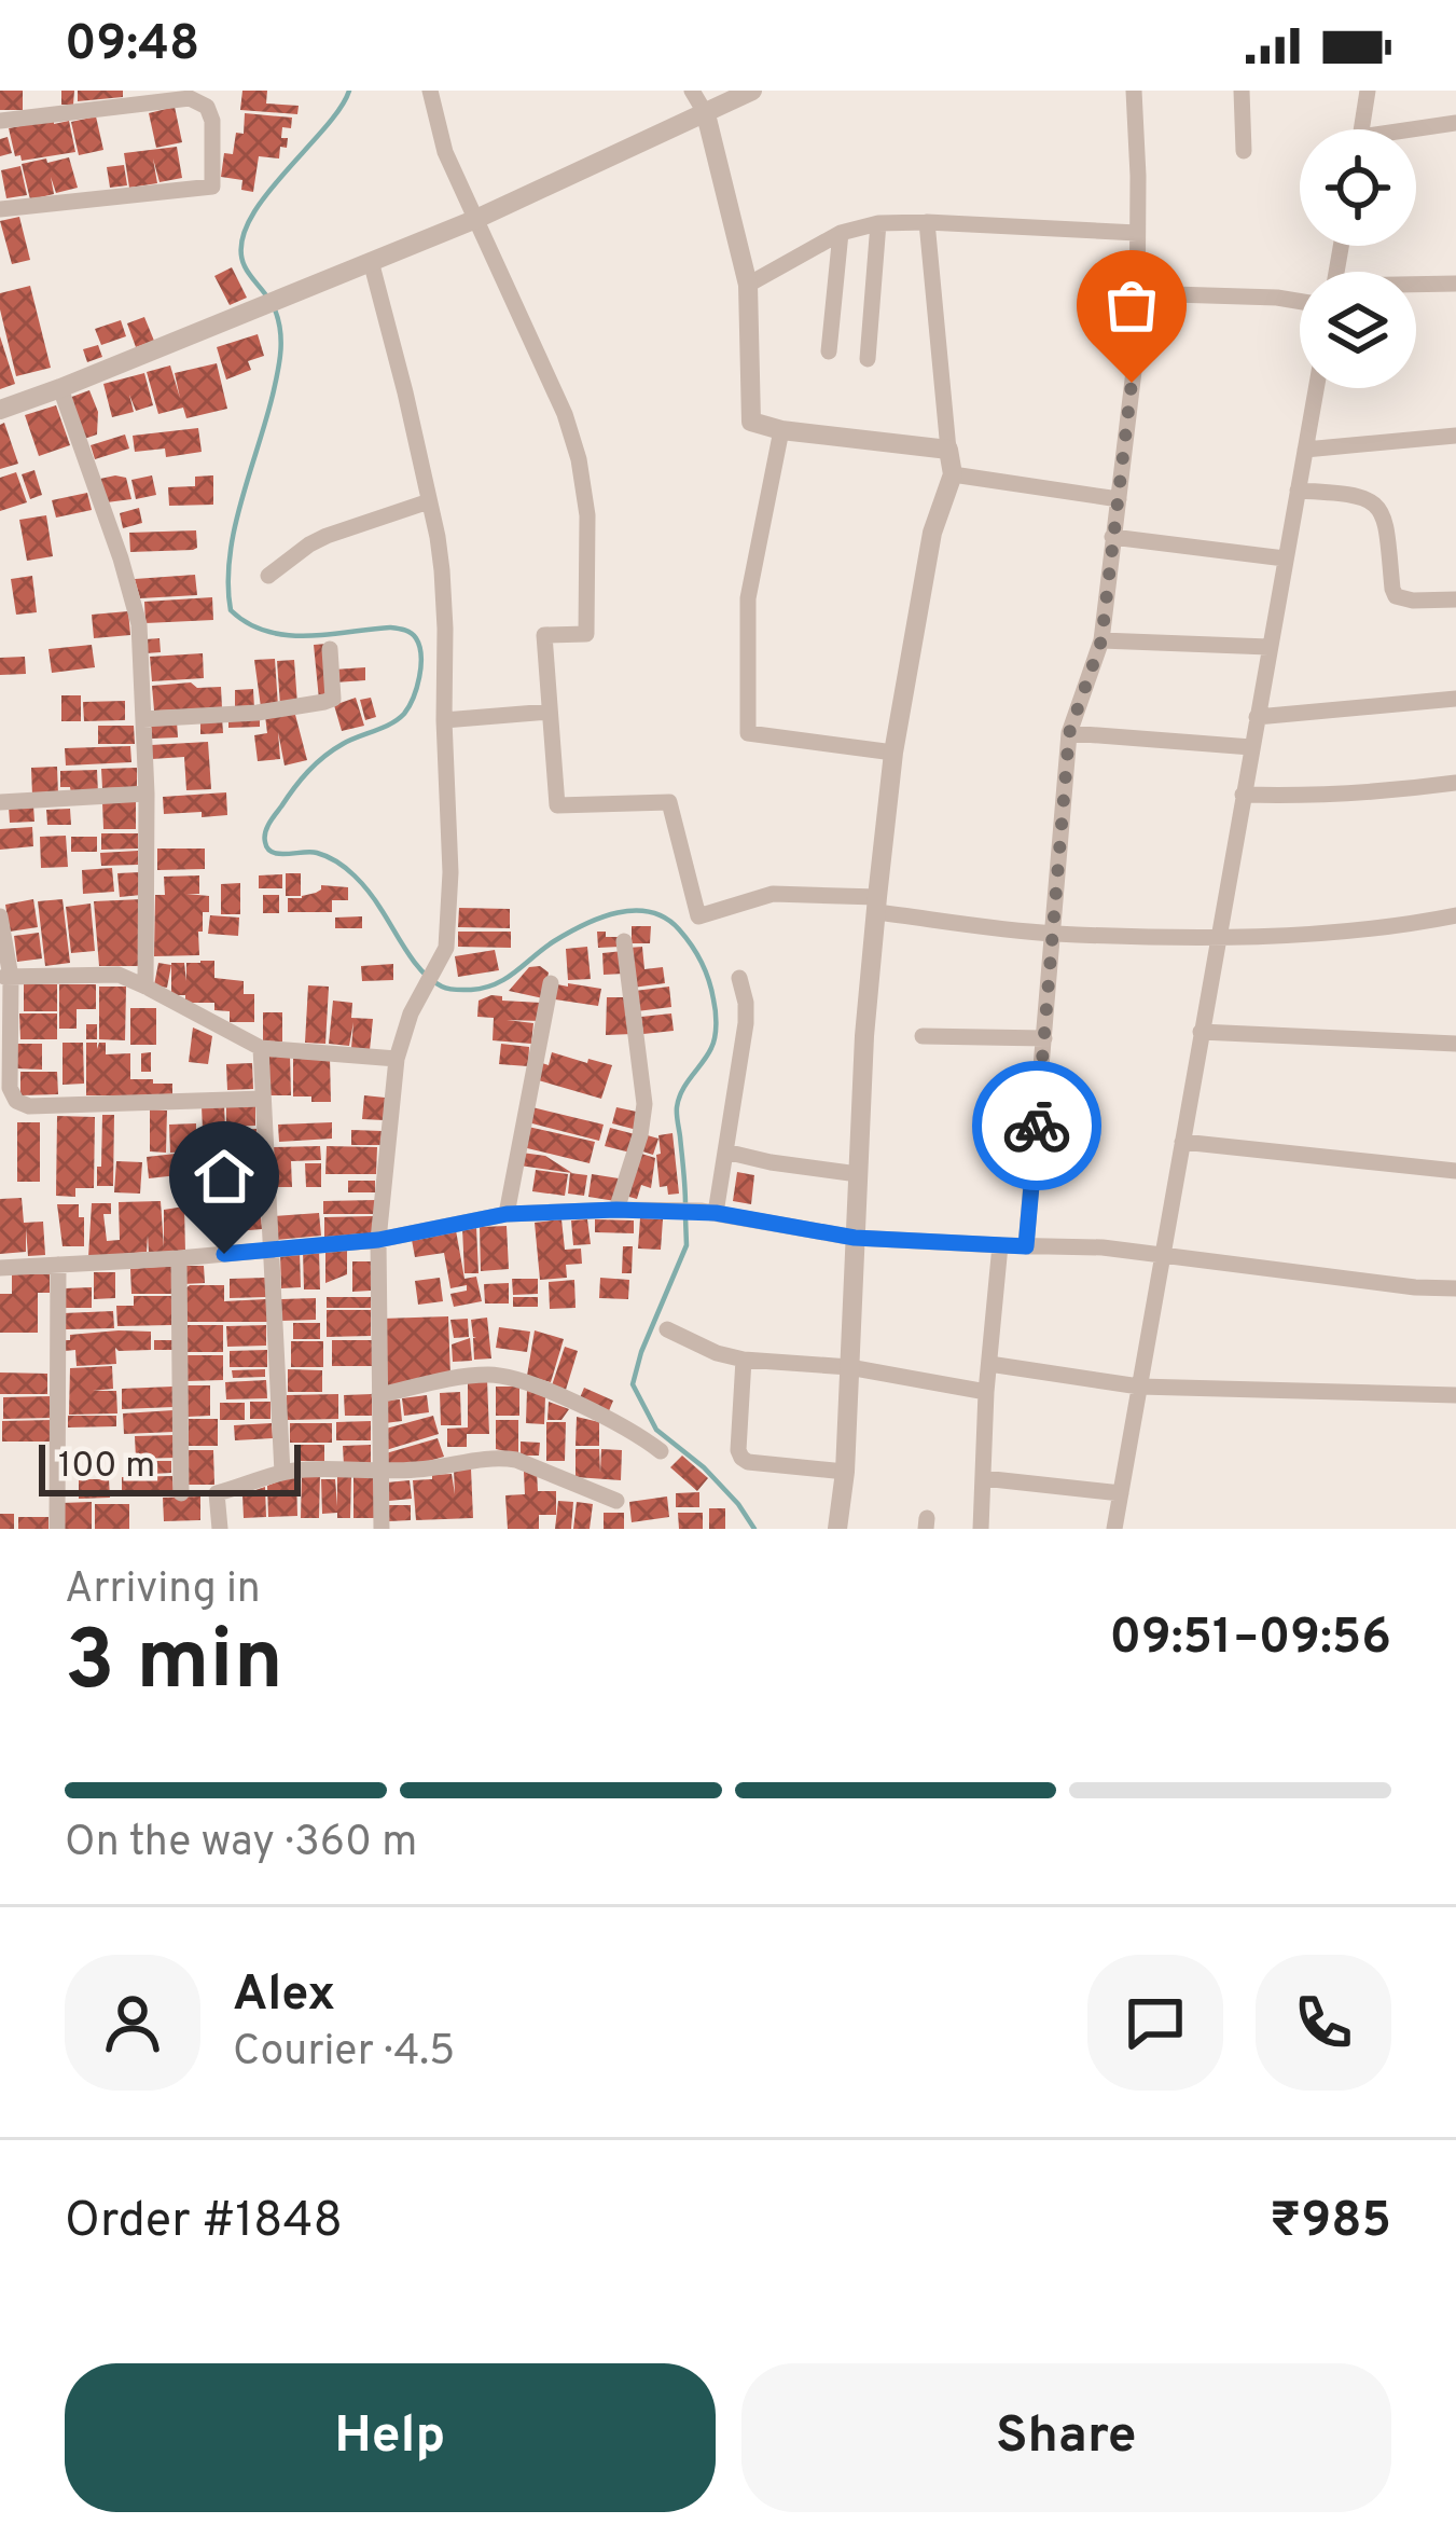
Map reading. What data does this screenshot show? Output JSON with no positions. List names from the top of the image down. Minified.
{"scale_bar":"100 m","page":{"status":"09:48","scale":"100 m","heading":["3 min","Arriving in","09:51–09:56"],"panel":["Alex","Courier · 4.5","Order #1848","₹985"],"bar":"On the way · 360 m","buttons":["Help","Share"]}}
